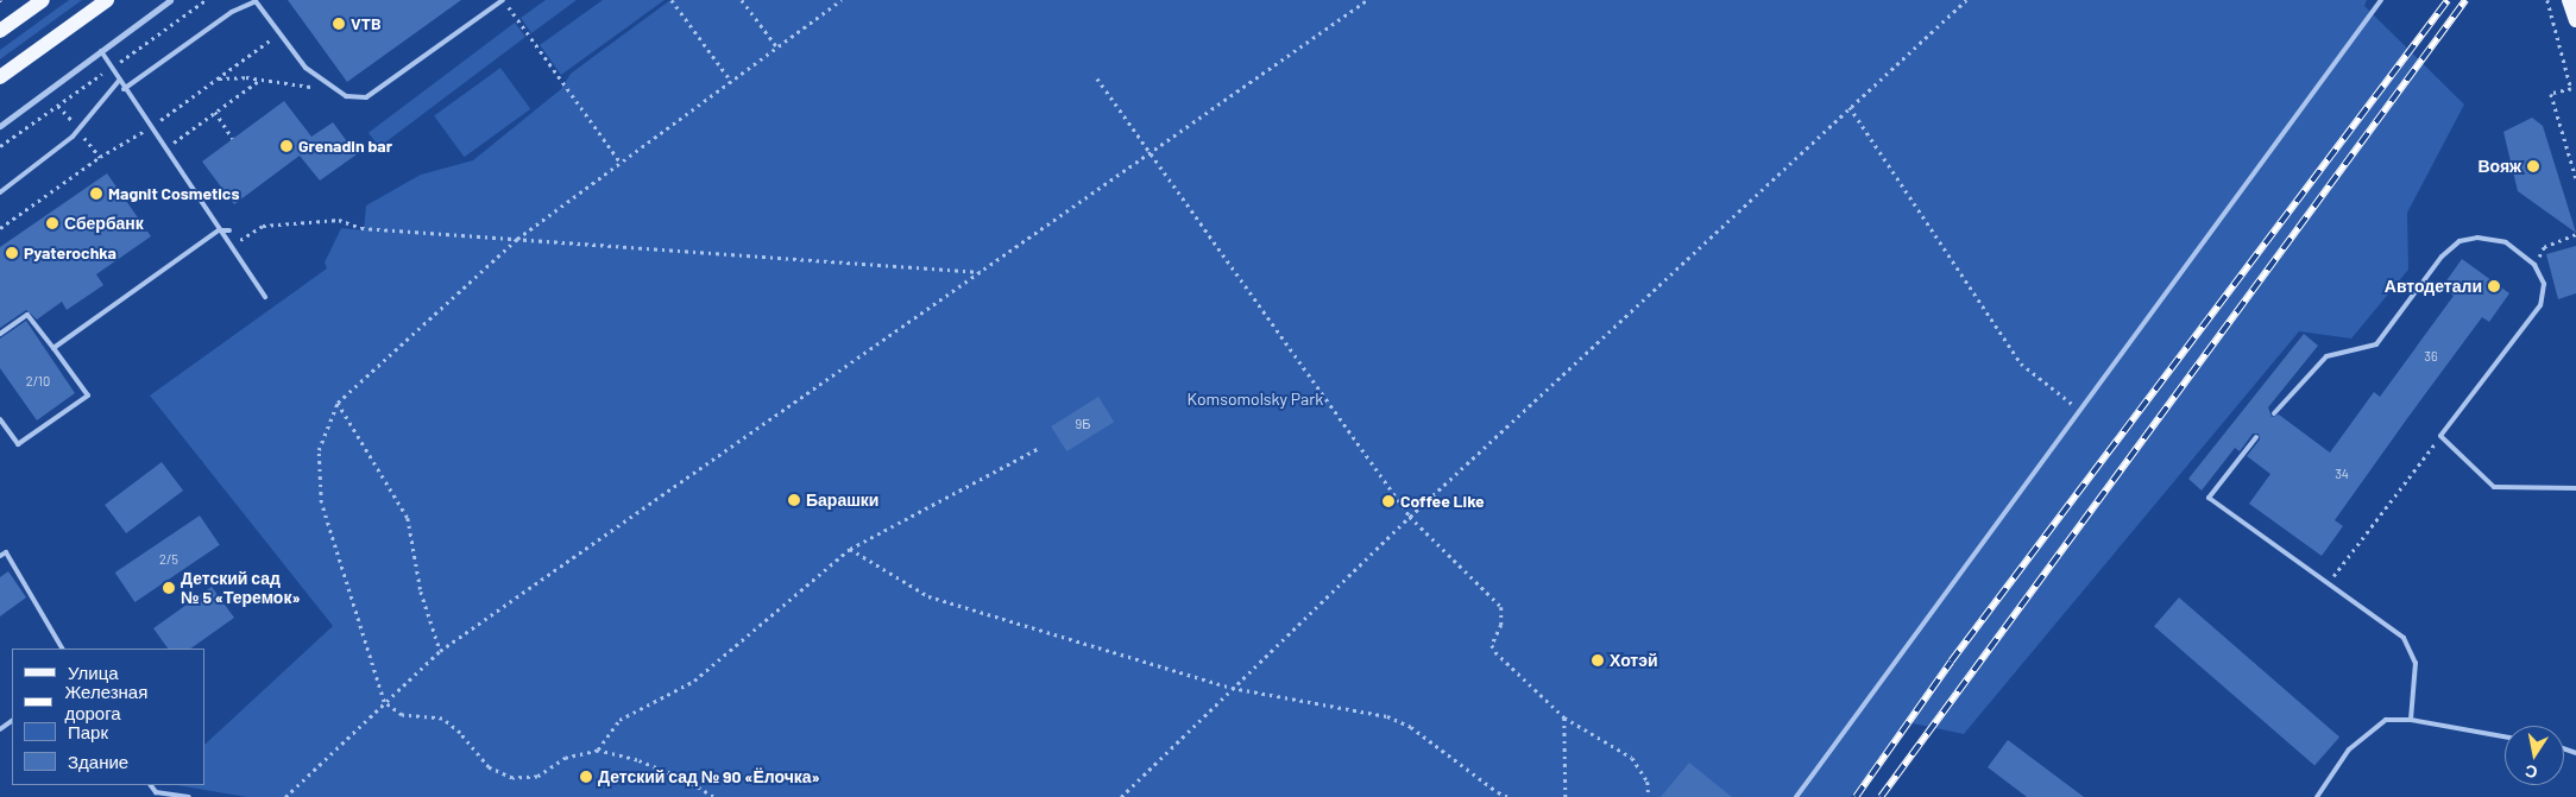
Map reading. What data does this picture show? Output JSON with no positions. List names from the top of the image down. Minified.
{"parks":["Komsomolsky Park"],"places":["VTB","Grenadin bar","Вояж","Magnit Cosmetics","Сбербанк","Pyaterochka","Автодетали","Барашки","Coffee Like","Детский сад № 5 «Теремок»","Хотэй","Детский сад № 90 «Ёлочка»"],"house_numbers":["36","2/10","9Б","34","2/5"],"legend":["Улица","Железная дорога","Парк","Здание"],"north":"bottom"}
